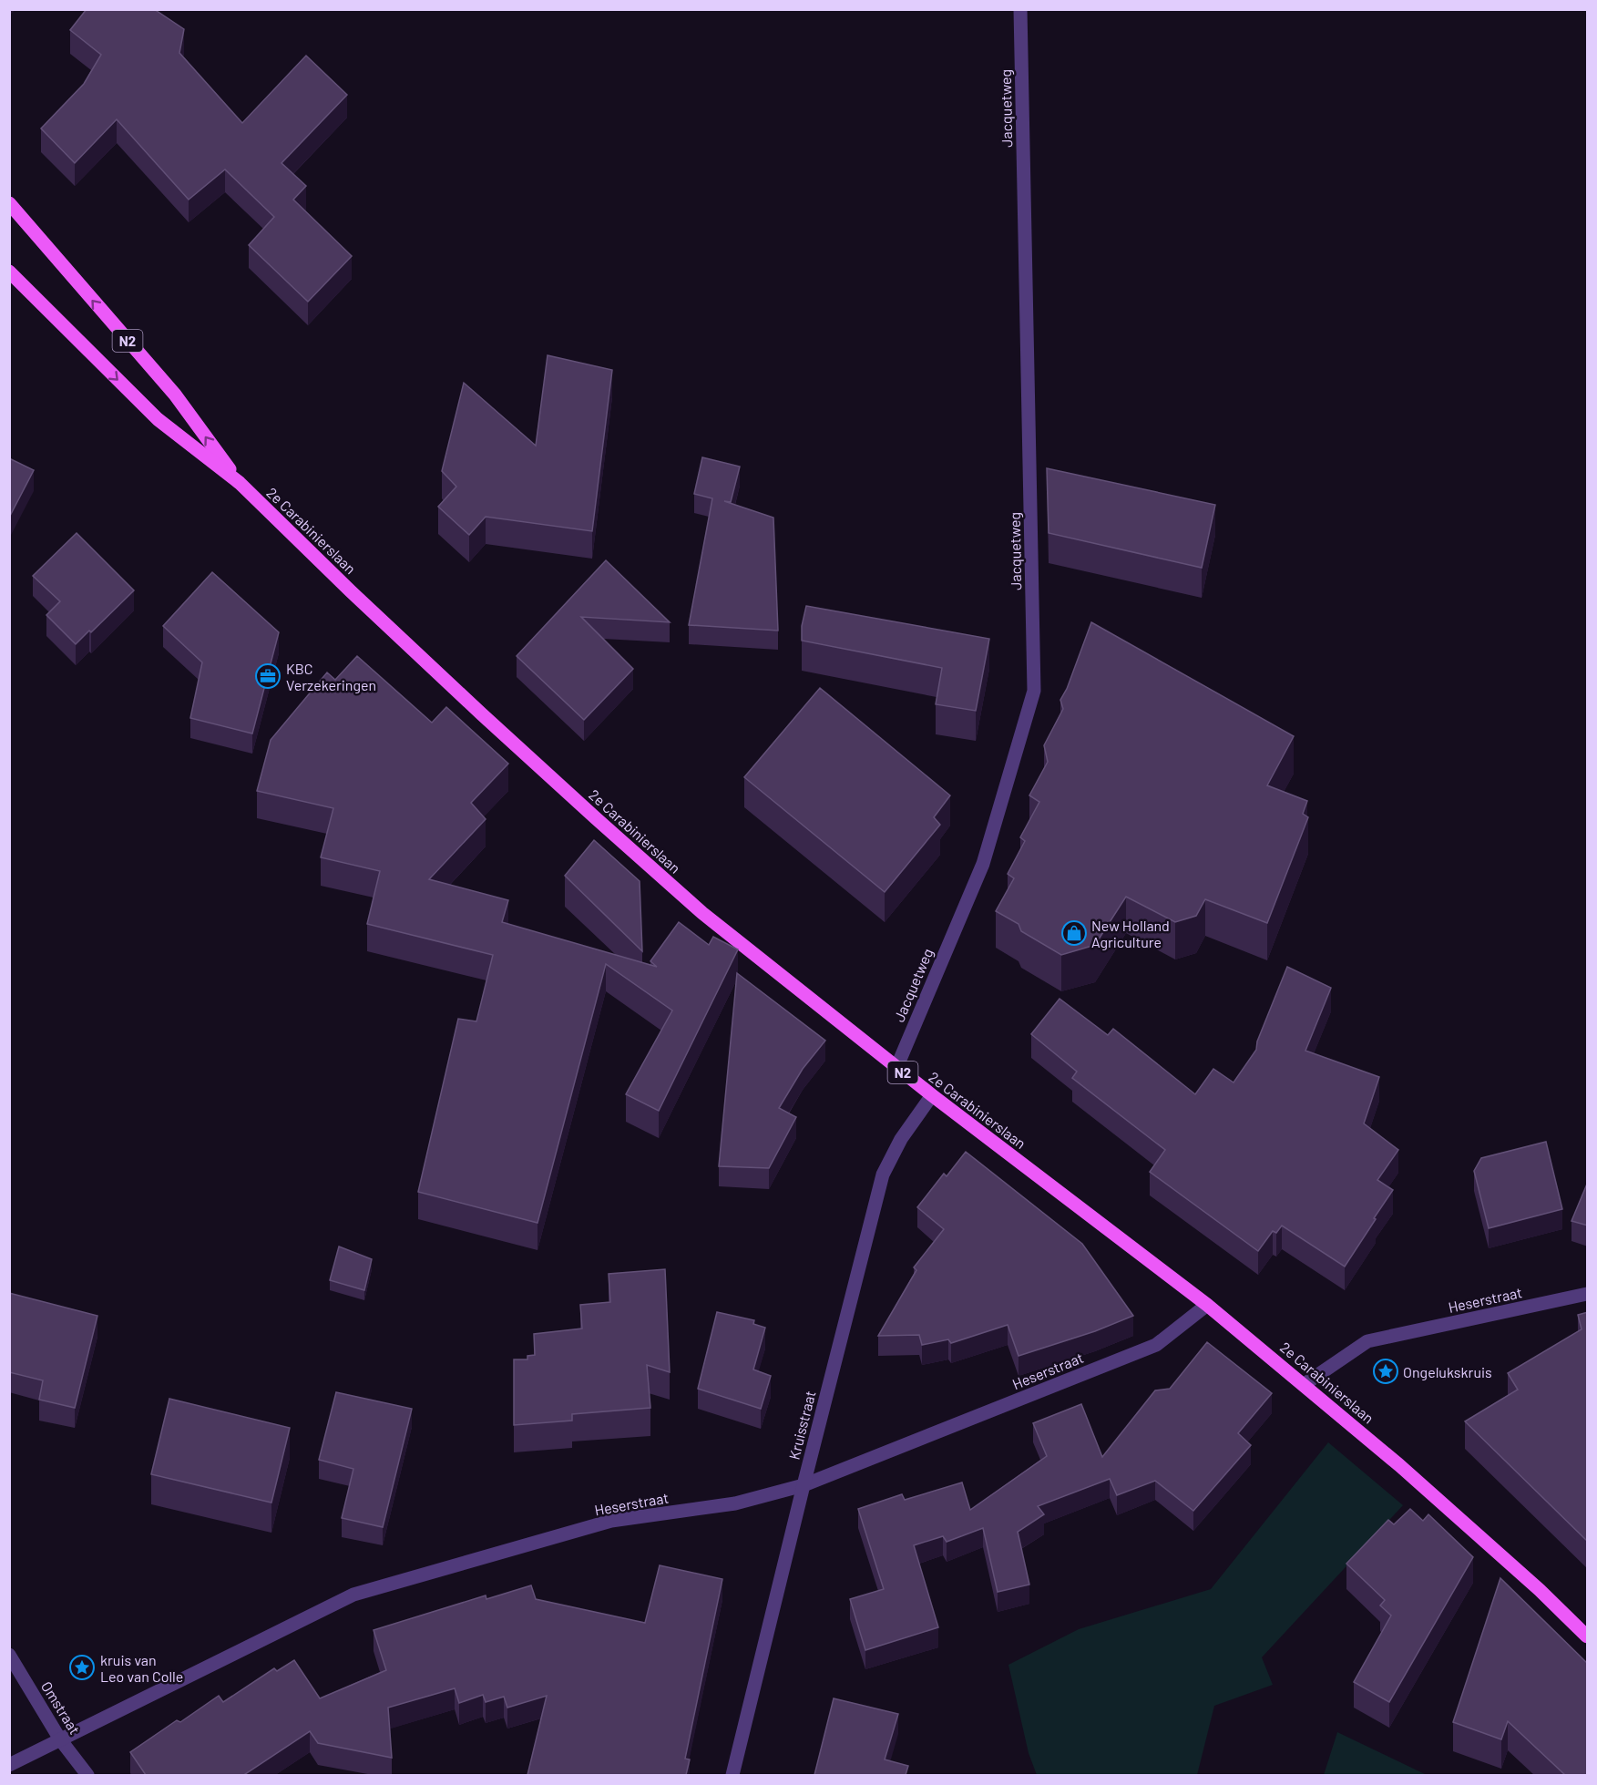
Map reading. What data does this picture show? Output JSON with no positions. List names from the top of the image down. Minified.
{"streets":{"main road":["N2","2e Carabinierslaan"],"street":["Jacquetweg","Heserstraat","Kruisstraat","Omstraat"]},"crossings":[["Jacquetweg","2e Carabinierslaan"],["2e Carabinierslaan","Heserstraat"],["2e Carabinierslaan","Kruisstraat"],["Heserstraat","Kruisstraat"],["Heserstraat","Omstraat"]],"places":{"office":["KBC Verzekeringen"],"shop":["New Holland Agriculture"],"place":["Ongelukskruis","kruis van Leo van Colle"]}}
